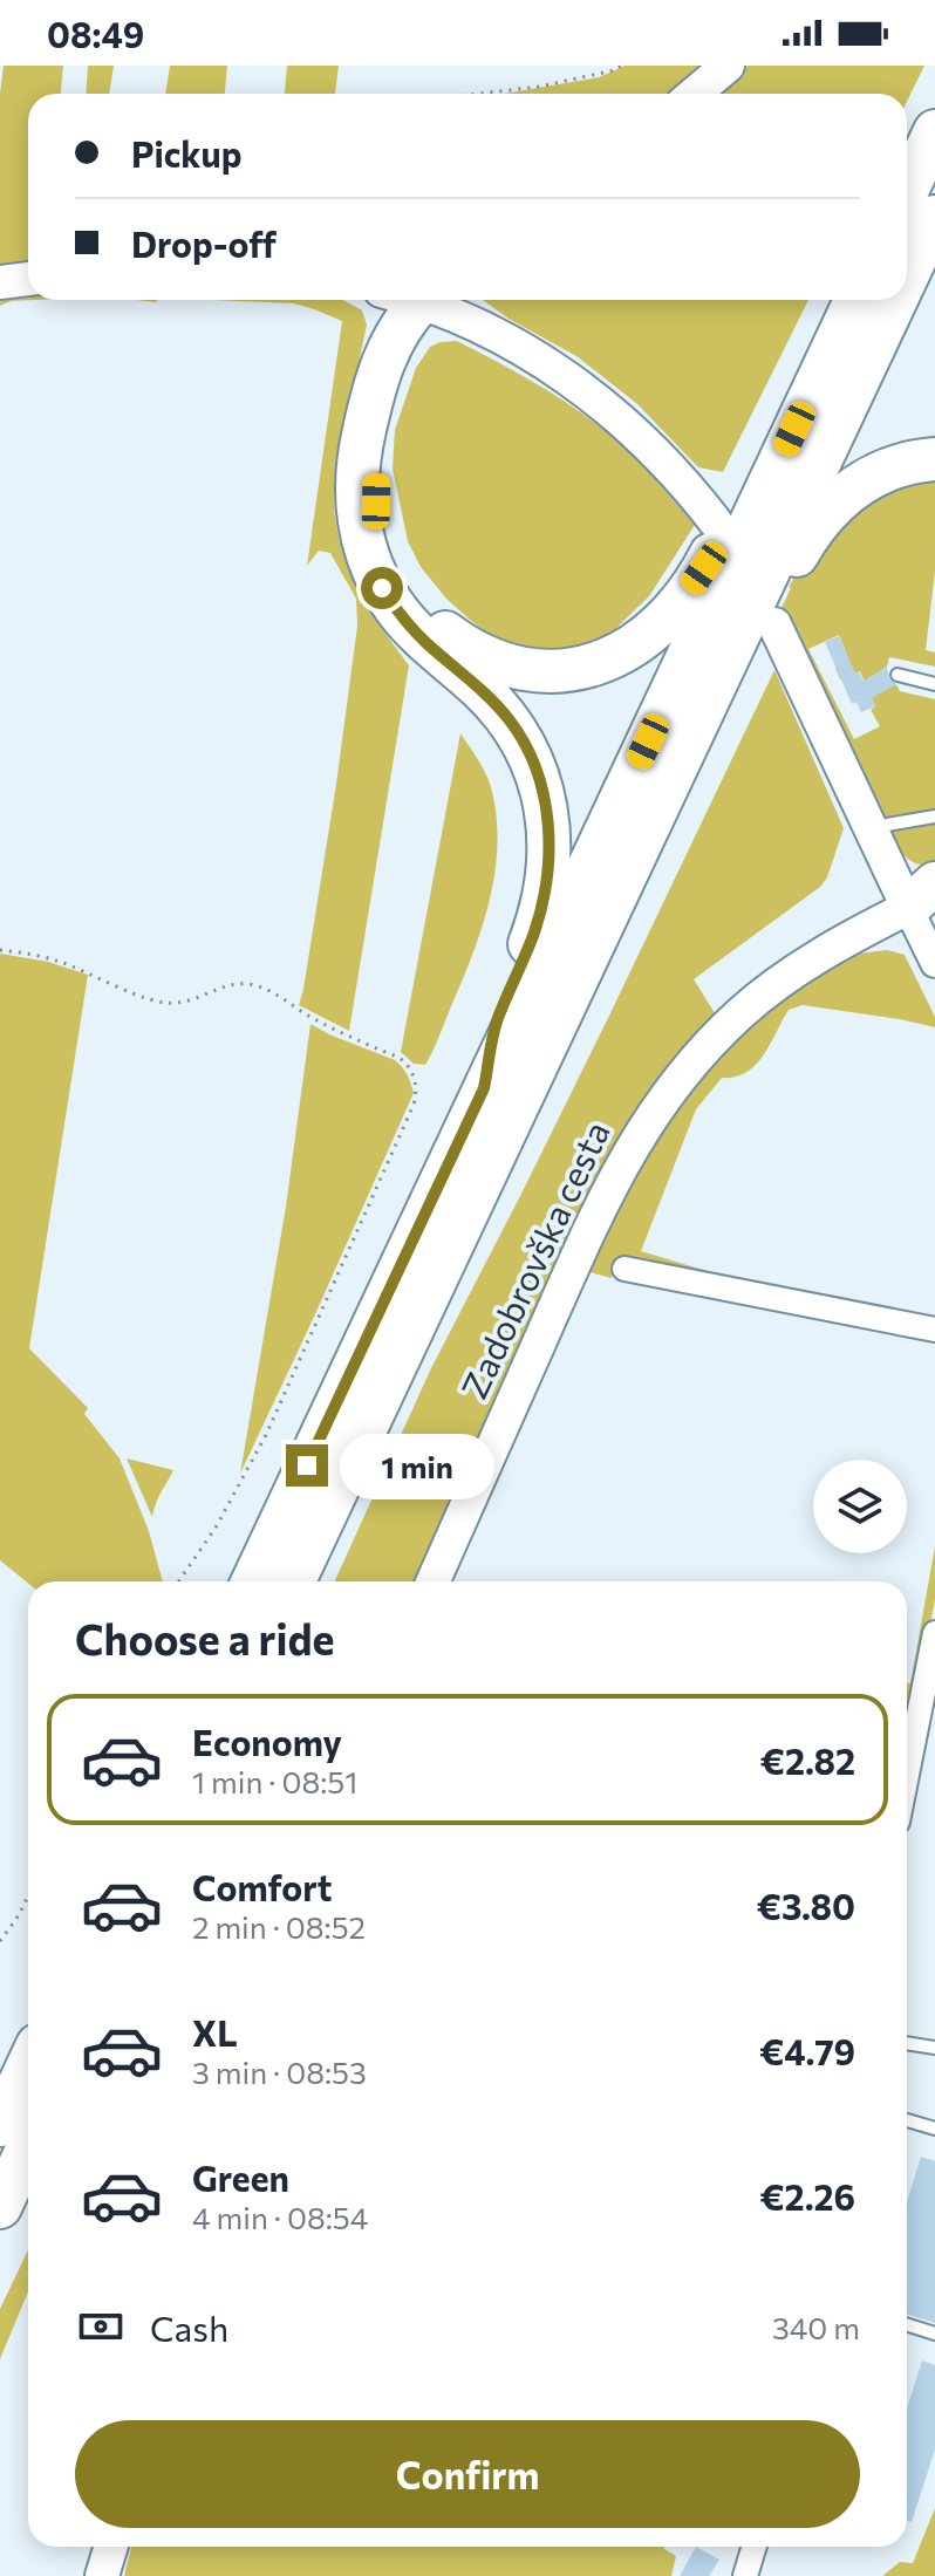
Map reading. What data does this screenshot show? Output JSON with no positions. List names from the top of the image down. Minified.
{"streets":{"main road":["Zadobrovška cesta"]},"page":{"status":"08:49","banner":["Pickup","Drop-off"],"bubble":"1 min","heading":"Choose a ride","list":[{"name":"Economy","note":"1 min · 08:51","value":"€2.82"},{"name":"Comfort","note":"2 min · 08:52","value":"€3.80"},{"name":"XL","note":"3 min · 08:53","value":"€4.79"},{"name":"Green","note":"4 min · 08:54","value":"€2.26"}],"pay":["Cash","340 m"],"buttons":"Confirm"}}
